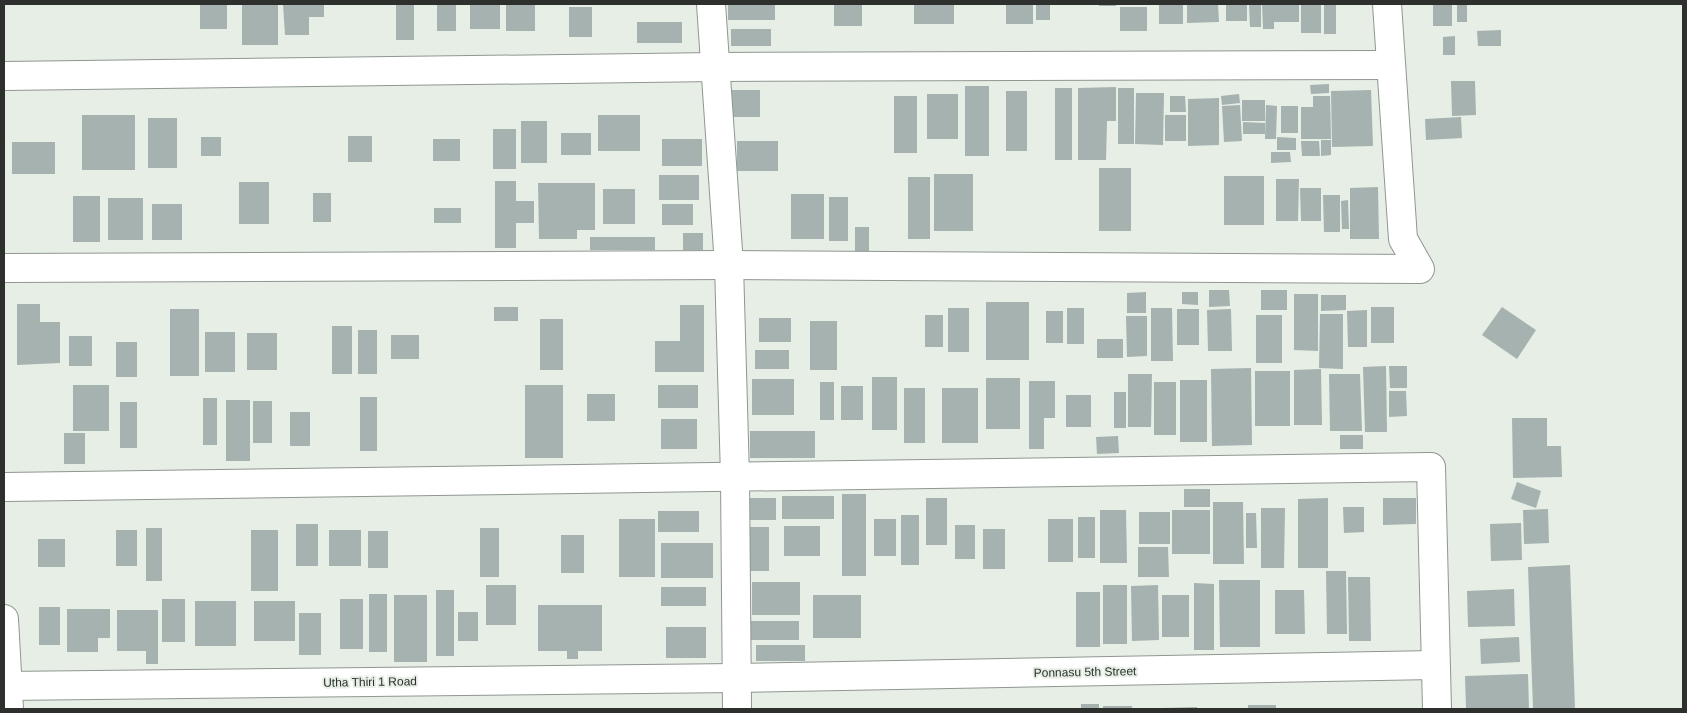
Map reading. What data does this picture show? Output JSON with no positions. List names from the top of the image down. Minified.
{"streets":{"street":["Ponnasu 5th Street","Utha Thiri 1 Road"]},"crossings":[["Ponnasu 5th Street","Utha Thiri 1 Road"]]}
